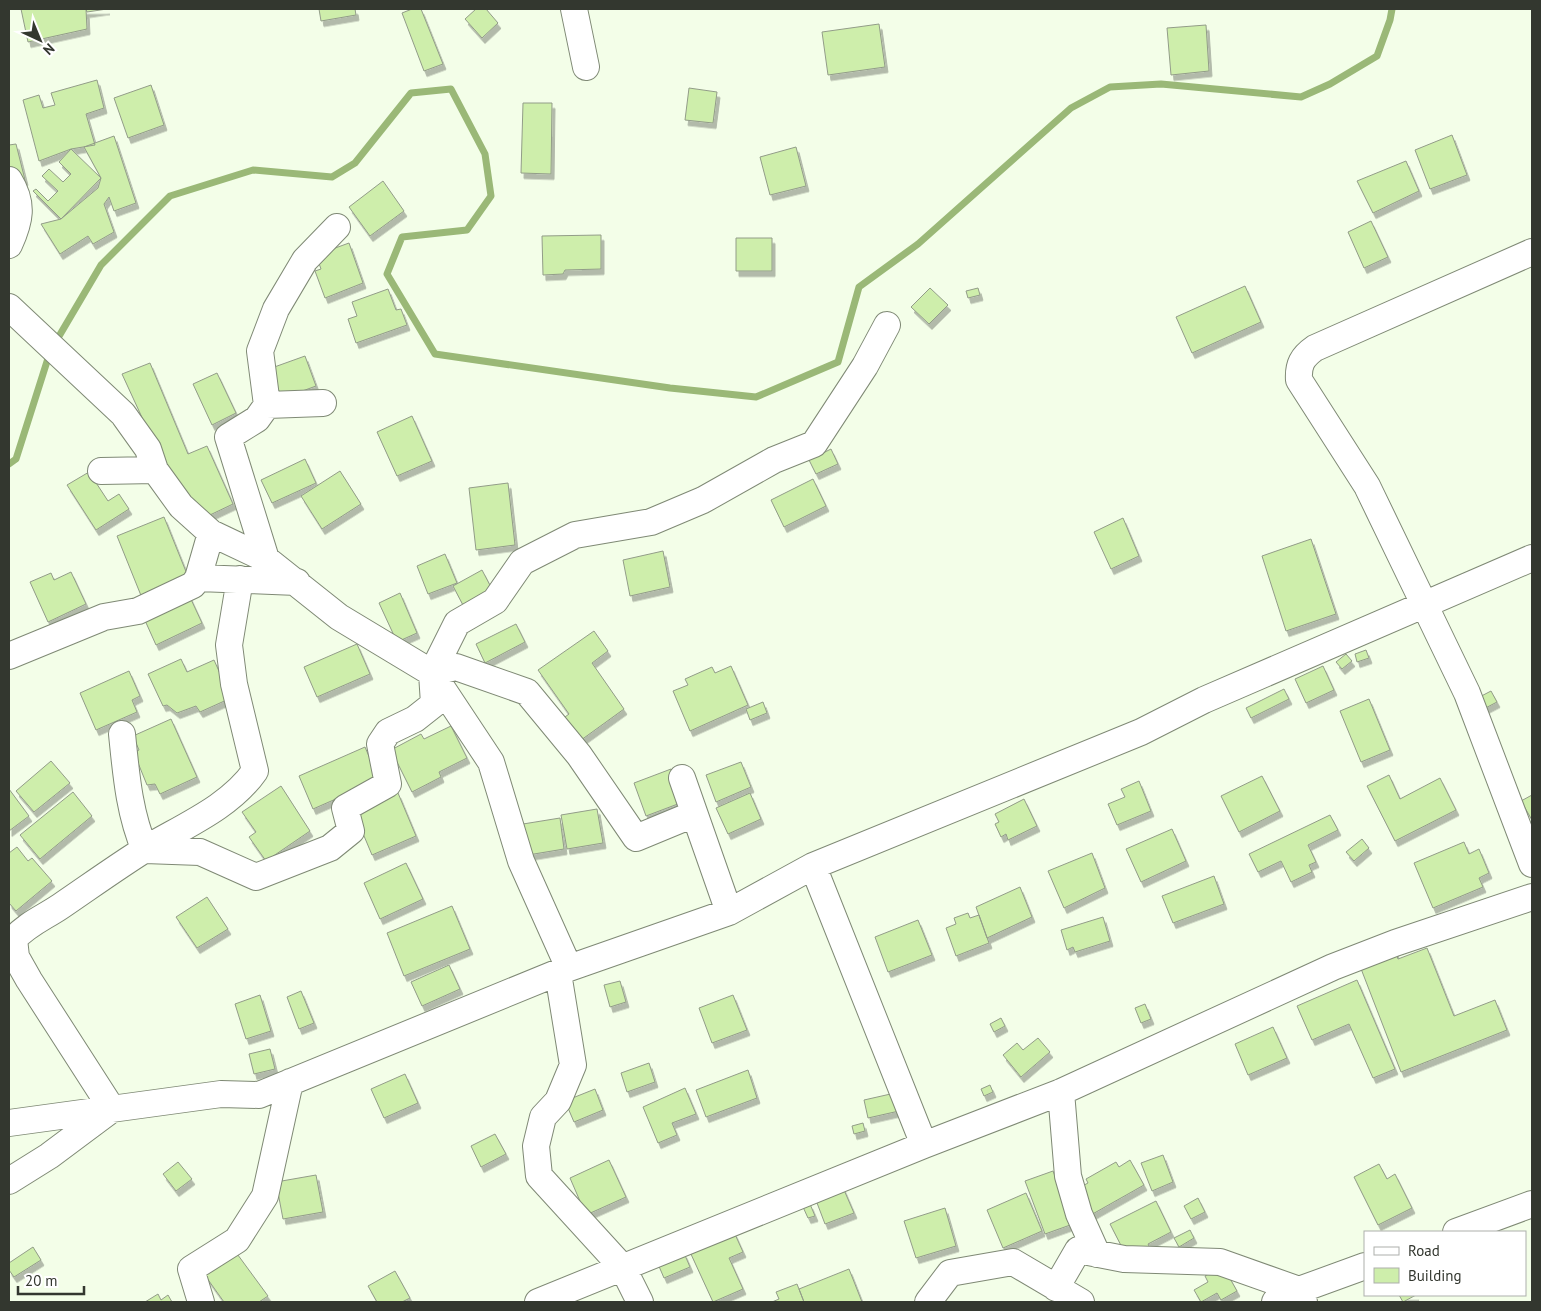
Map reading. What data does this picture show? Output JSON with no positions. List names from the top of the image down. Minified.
{"legend":["Road","Building"],"scale_bar":"20 m","north":"bottom right"}
